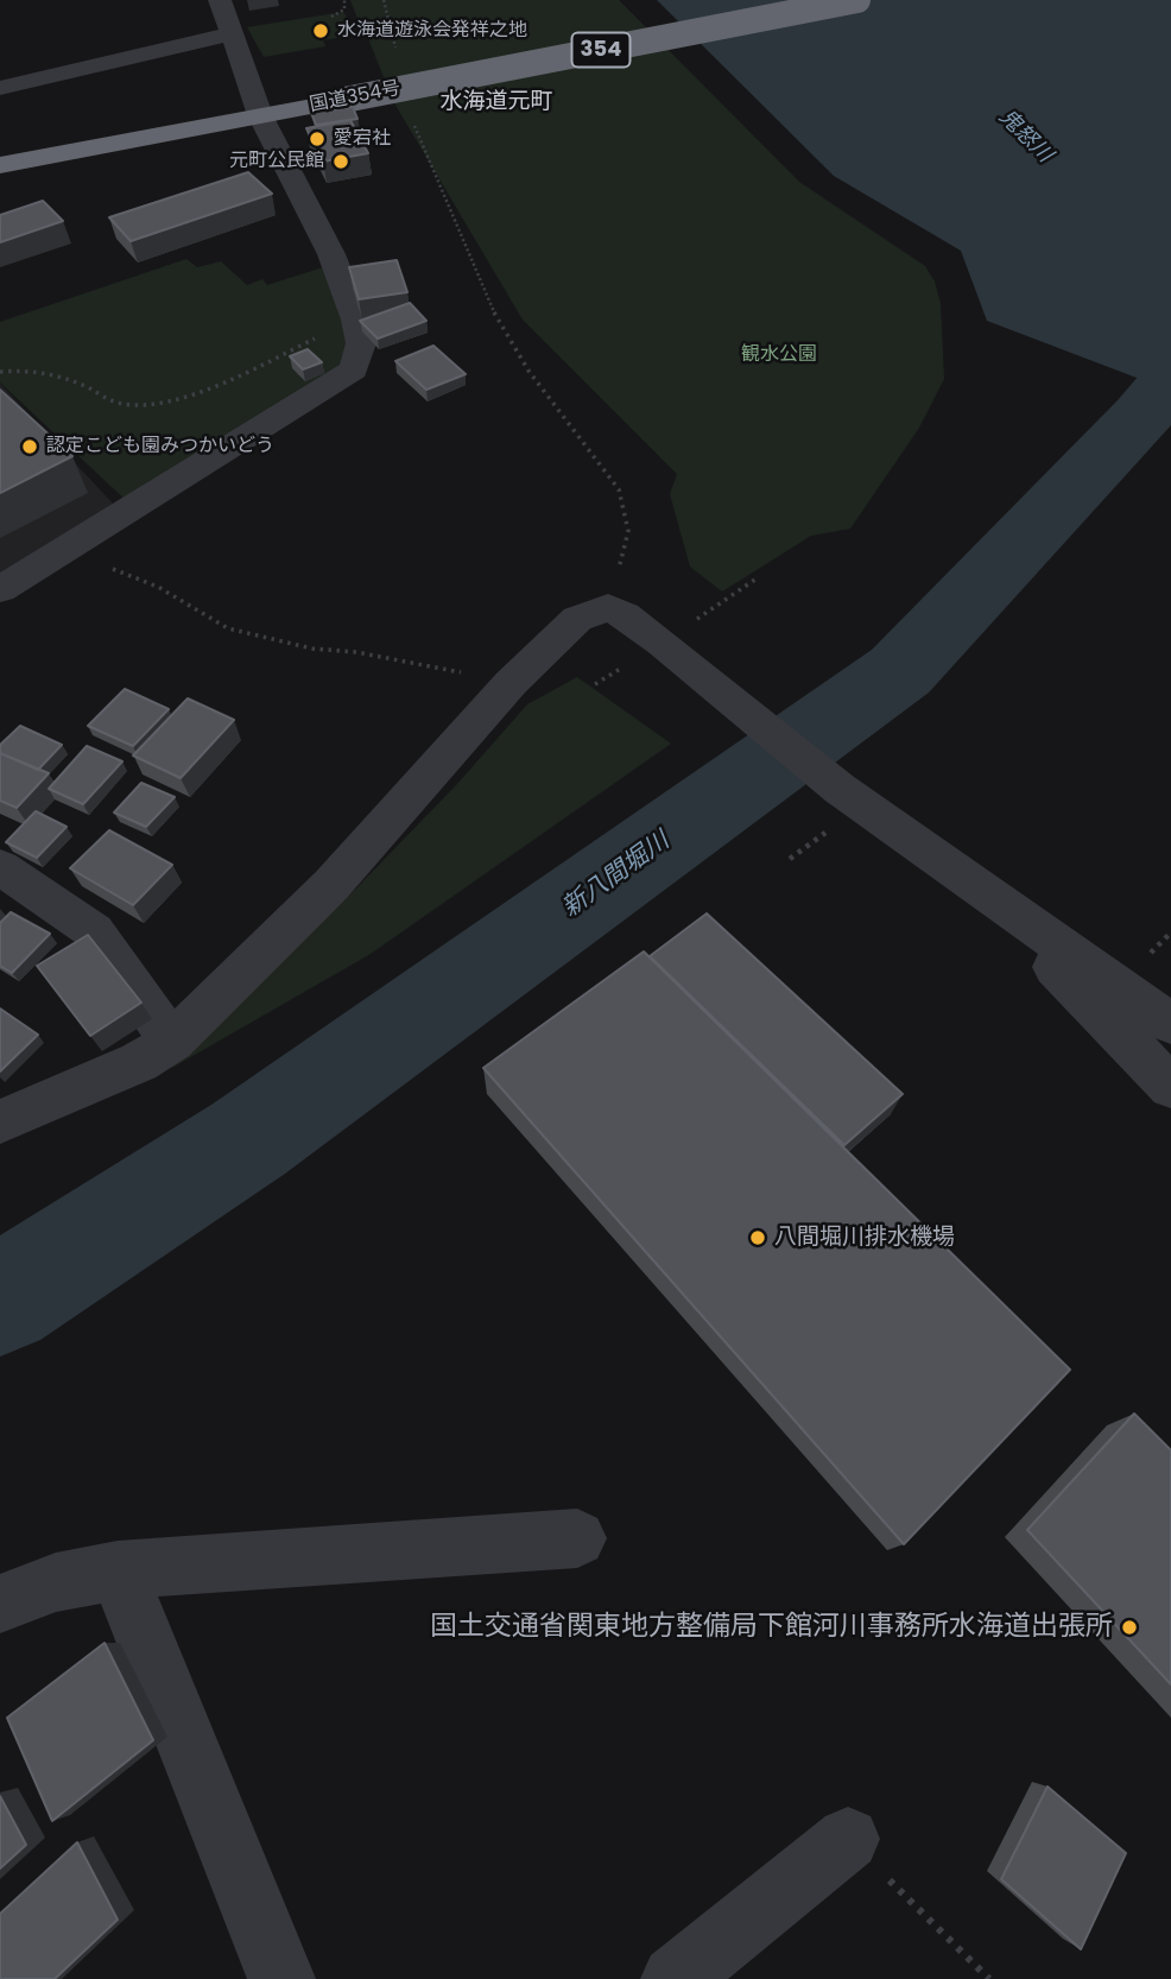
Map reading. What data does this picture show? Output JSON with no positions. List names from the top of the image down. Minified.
{"streets":{"highway":["354","国道354号"]},"districts":["水海道元町"],"water":["鬼怒川","新八間堀川"],"parks":["観水公園"],"places":["水海道遊泳会発祥之地","愛宕社","元町公民館","認定こども園みつかいどう","八間堀川排水機場","国土交通省関東地方整備局下館河川事務所水海道出張所"]}
